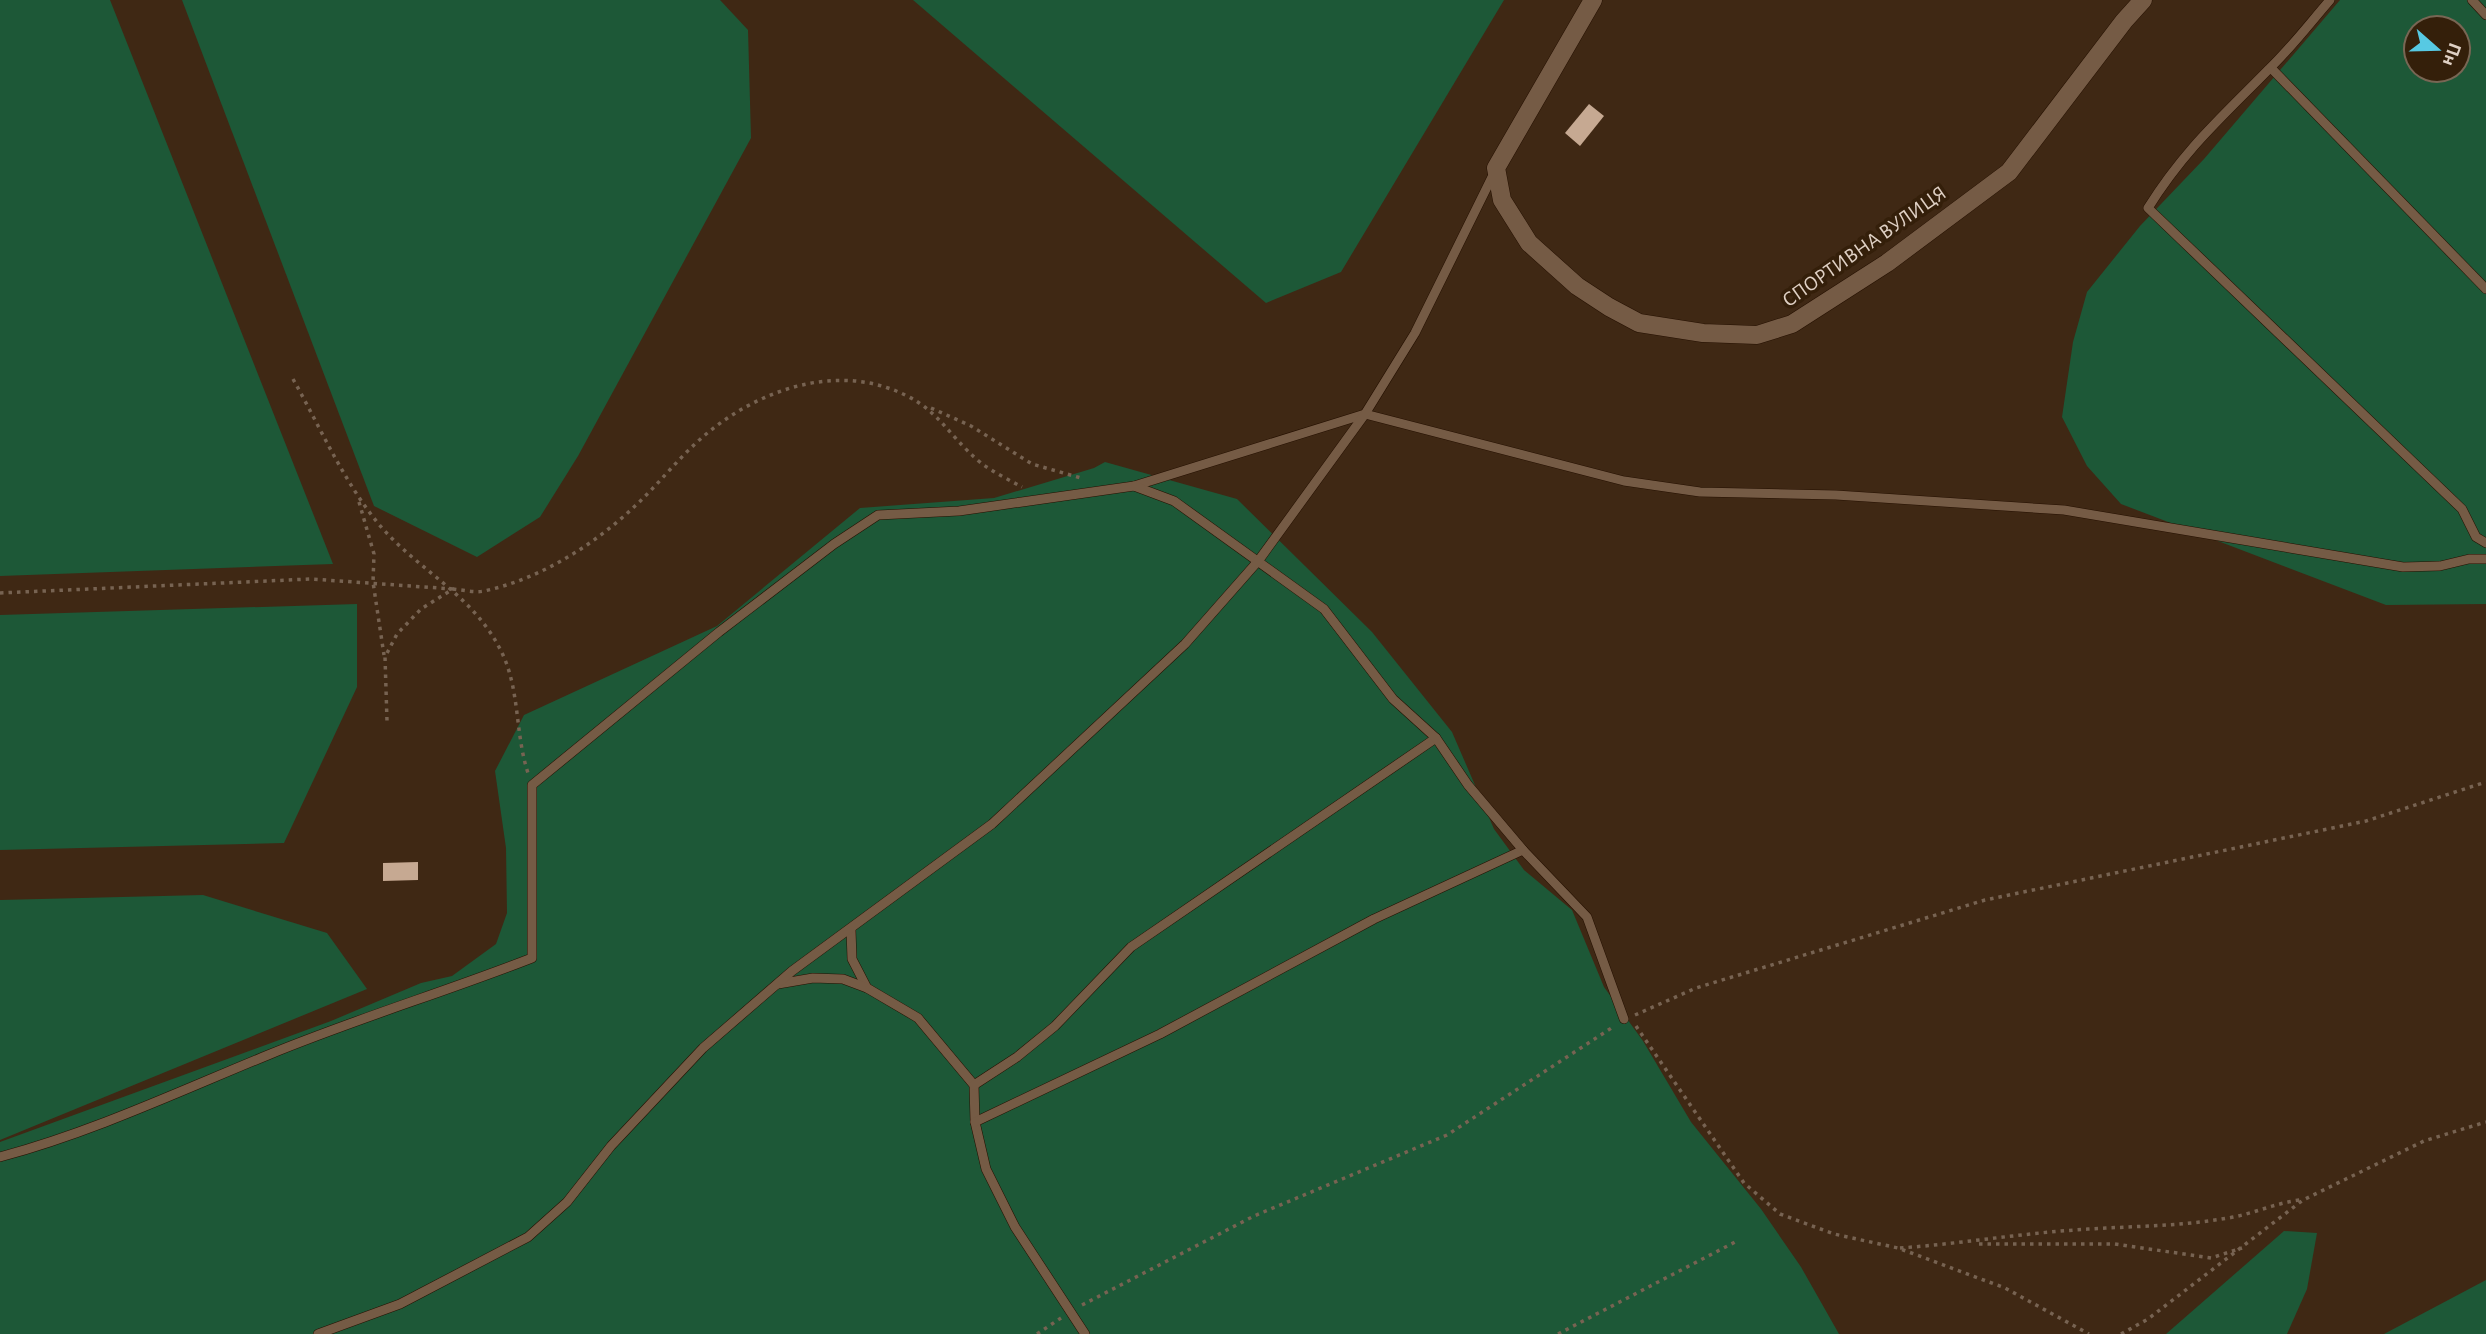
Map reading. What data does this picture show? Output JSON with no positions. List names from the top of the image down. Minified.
{"streets":{"street":["СПОРТИВНА ВУЛИЦЯ"]},"north":"right"}
